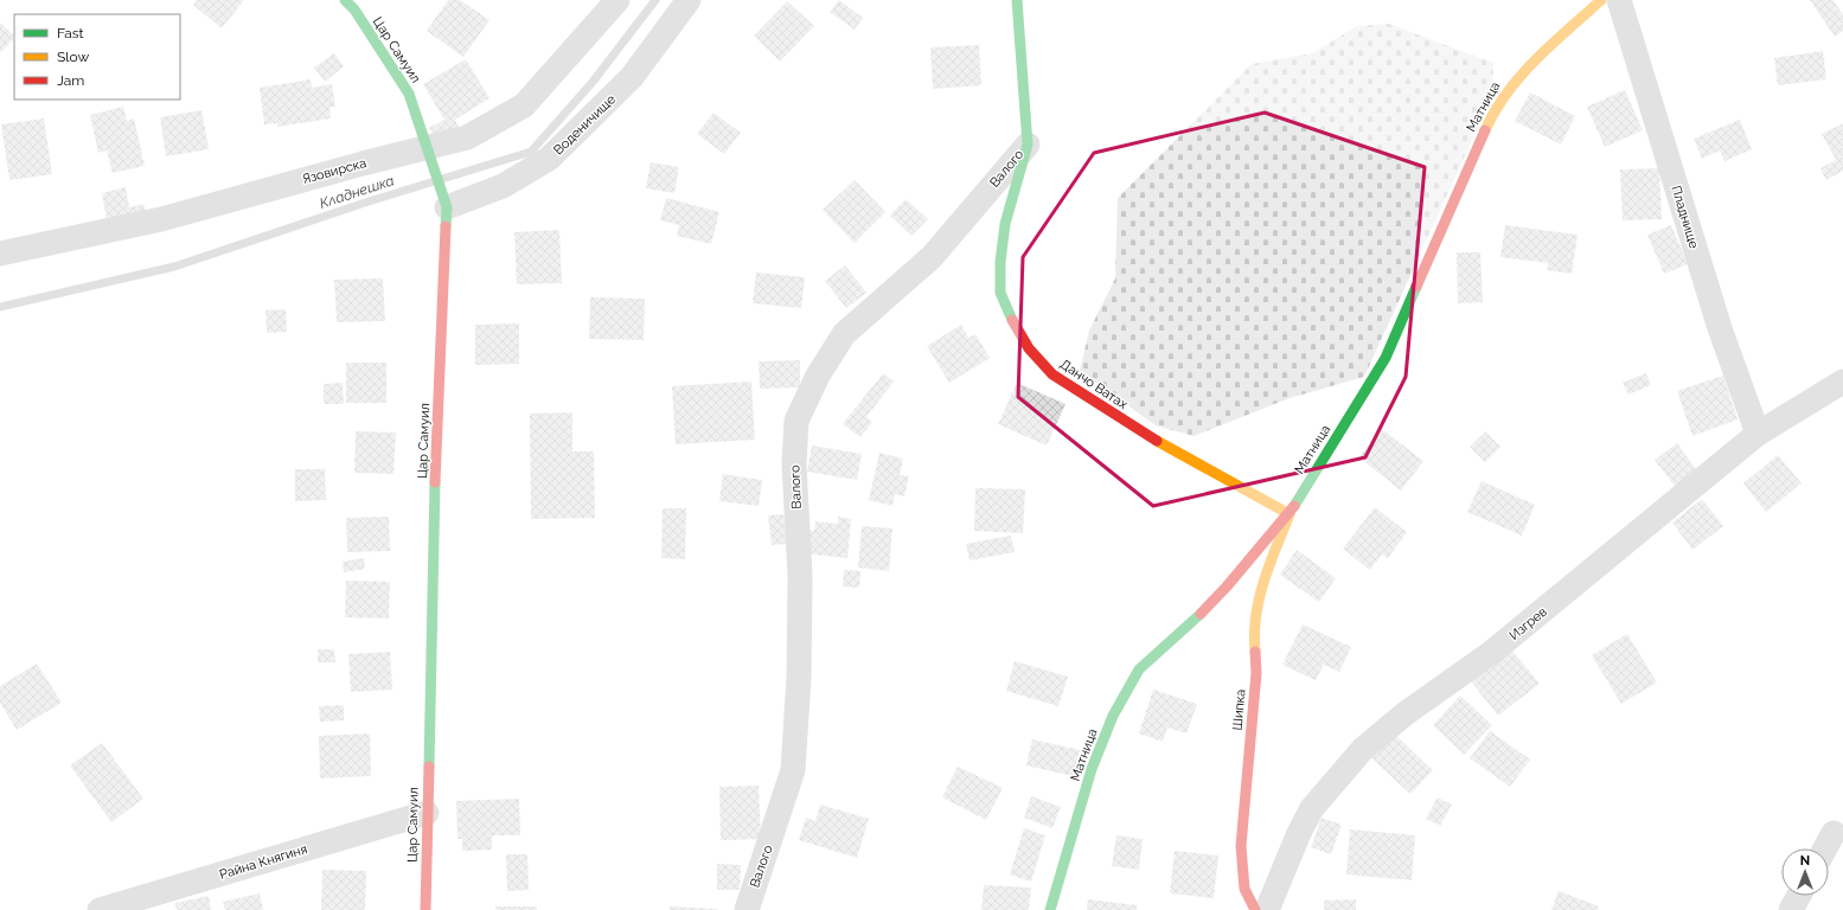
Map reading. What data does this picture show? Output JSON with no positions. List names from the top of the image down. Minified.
{"streets":{"street":["Цар Самуил","Матница","Воденичище","Валого","Язовирска","Пладнище","Данчо Ватах","Изгрев","Шипка","Райна Княгиня"]},"crossings":[["Цар Самуил","Воденичище"],["Цар Самуил","Язовирска"],["Цар Самуил","Райна Княгиня"],["Матница","Данчо Ватах"],["Матница","Шипка"],["Валого","Данчо Ватах"],["Пладнище","Изгрев"],["Данчо Ватах","Шипка"]],"water":["Кладнешка"],"legend":["Fast","Slow","Jam"],"north":"top"}
